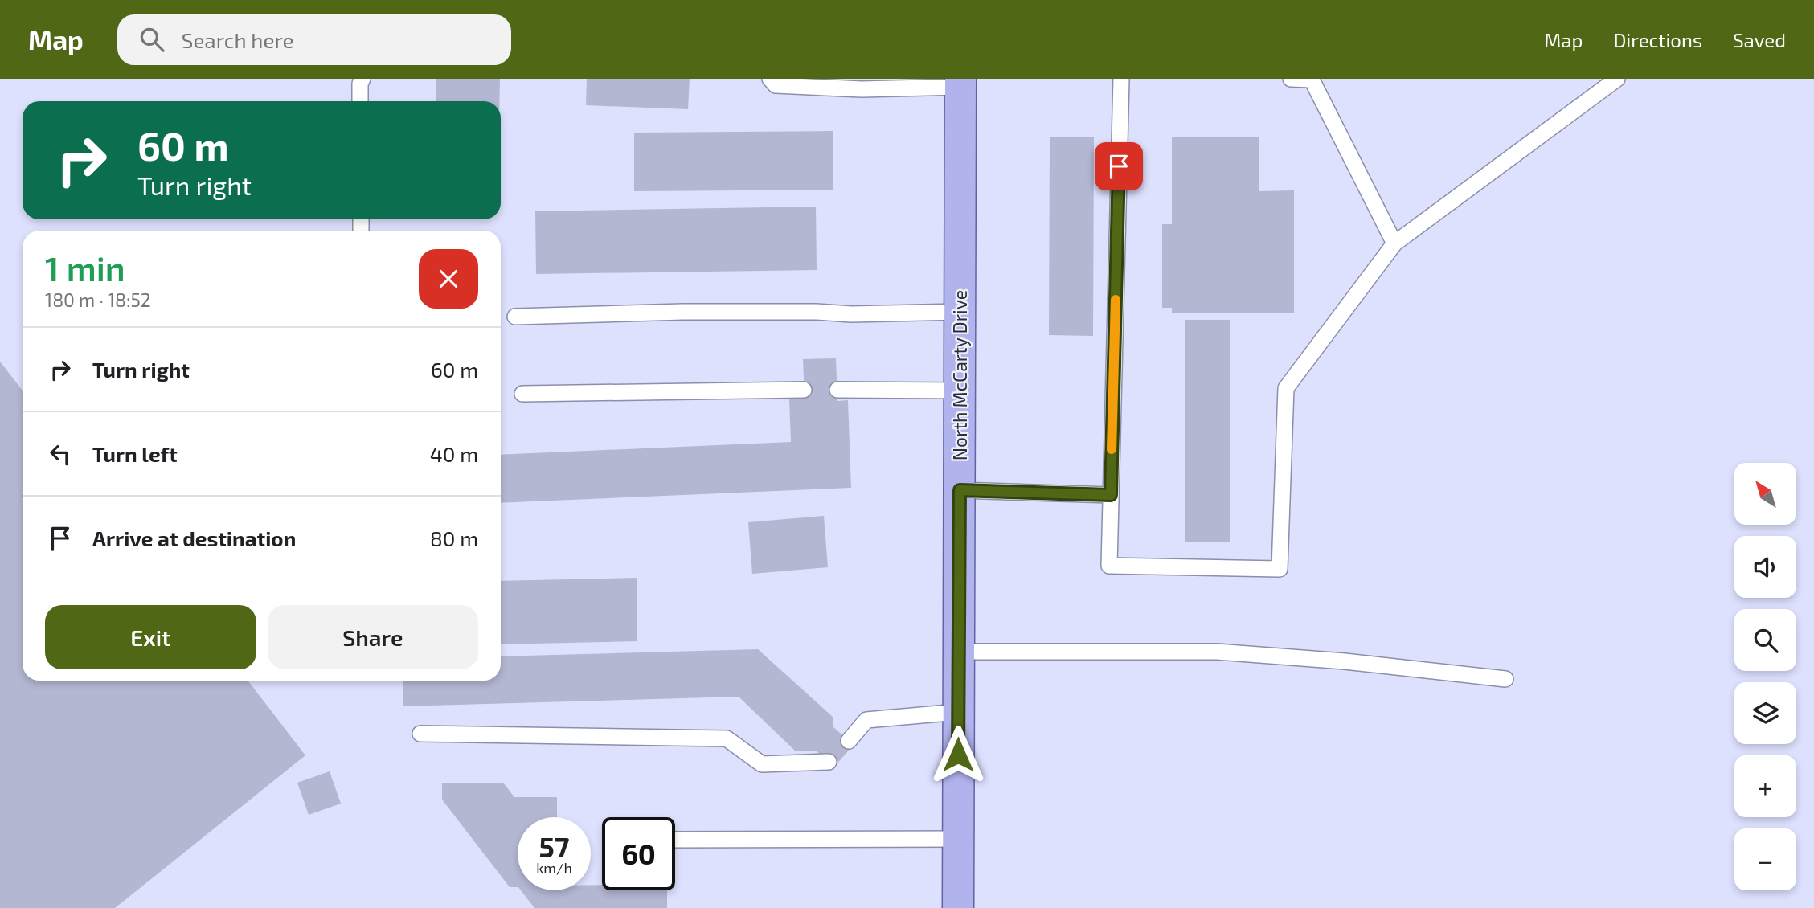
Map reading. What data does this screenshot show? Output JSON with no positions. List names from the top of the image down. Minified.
{"streets":{"main road":["North McCarty Drive"]},"north":"top left","page":{"header":"Map","search":"Search here","nav":["Map","Directions","Saved"],"turn":["60 m","Turn right"],"heading":["1 min","180 m · 18:52"],"list":[{"name":"Turn right","value":"60 m"},{"name":"Turn left","value":"40 m"},{"name":"Arrive at destination","value":"80 m"}],"map_buttons":["+","−"],"buttons":["Exit","Share"],"speed":"57 km/h","limit":"60"}}
